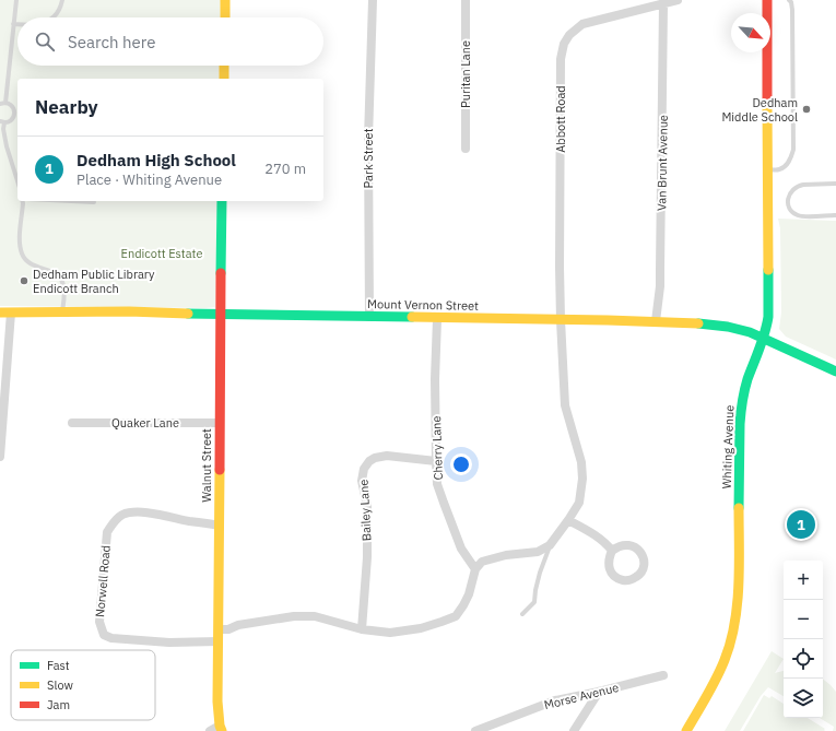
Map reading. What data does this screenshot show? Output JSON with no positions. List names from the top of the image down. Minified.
{"streets":{"street":["Puritan Lane","Abbott Road","Park Street","Van Brunt Avenue","Mount Vernon Street","Quaker Lane","Whiting Avenue","Cherry Lane","Walnut Street","Bailey Lane","Norwell Road","Morse Avenue"]},"crossings":[["Abbott Road","Van Brunt Avenue"],["Abbott Road","Mount Vernon Street"],["Park Street","Mount Vernon Street"],["Van Brunt Avenue","Mount Vernon Street"],["Mount Vernon Street","Whiting Avenue"],["Mount Vernon Street","Cherry Lane"],["Mount Vernon Street","Walnut Street"],["Quaker Lane","Walnut Street"],["Cherry Lane","Bailey Lane"],["Walnut Street","Norwell Road"]],"parks":["Endicott Estate"],"places":["Dedham Middle School","Dedham Public Library Endicott Branch"],"legend":["Fast","Slow","Jam"],"north":"bottom right","page":{"search":"Search here","heading":"Nearby","list":[{"mark":"1","name":"Dedham High School","note":"Place · Whiting Avenue","value":"270 m"}],"pins":"1","map_buttons":["+","−"]}}
